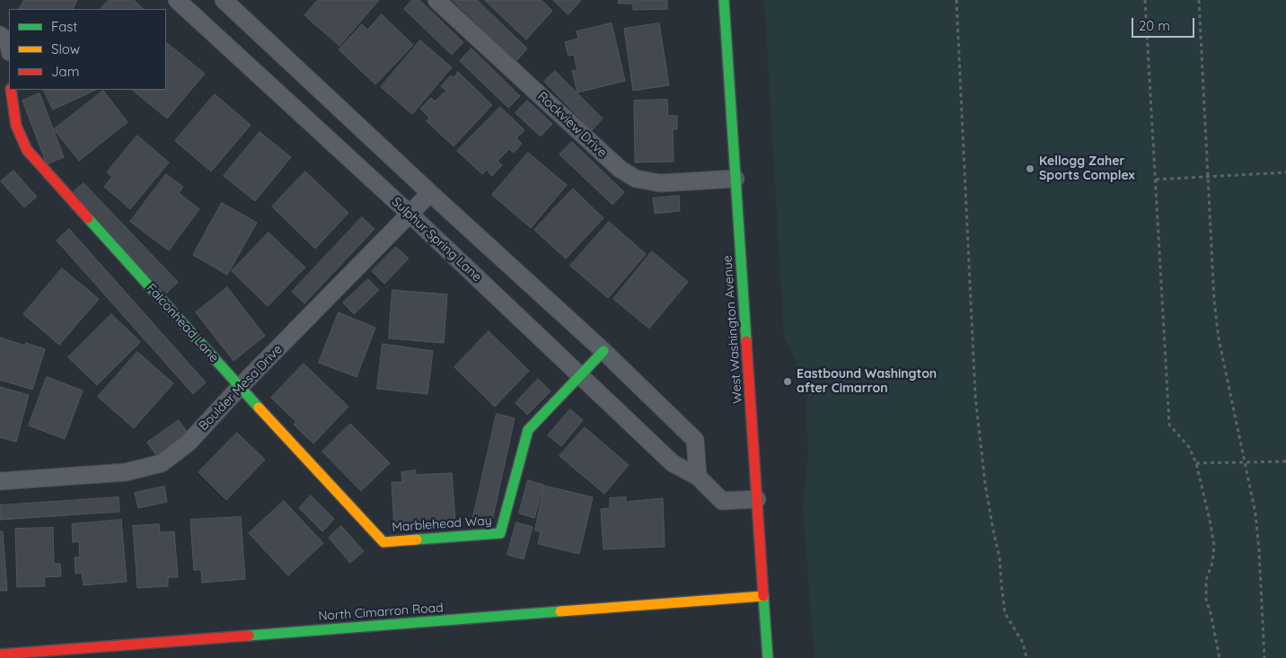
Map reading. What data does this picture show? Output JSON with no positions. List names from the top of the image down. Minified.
{"streets":{"street":["Rockview Drive","Sulphur Spring Lane","Falconhead Lane","West Washington Avenue","Boulder Mesa Drive","Marblehead Way","North Cimarron Road"]},"crossings":[["Rockview Drive","West Washington Avenue"],["Sulphur Spring Lane","West Washington Avenue"],["Sulphur Spring Lane","Boulder Mesa Drive"],["Sulphur Spring Lane","Marblehead Way"],["Falconhead Lane","Boulder Mesa Drive"],["Falconhead Lane","Marblehead Way"],["West Washington Avenue","North Cimarron Road"]],"places":["Kellogg Zaher Sports Complex","Eastbound Washington after Cimarron"],"legend":["Fast","Slow","Jam"],"scale_bar":"20 m"}
